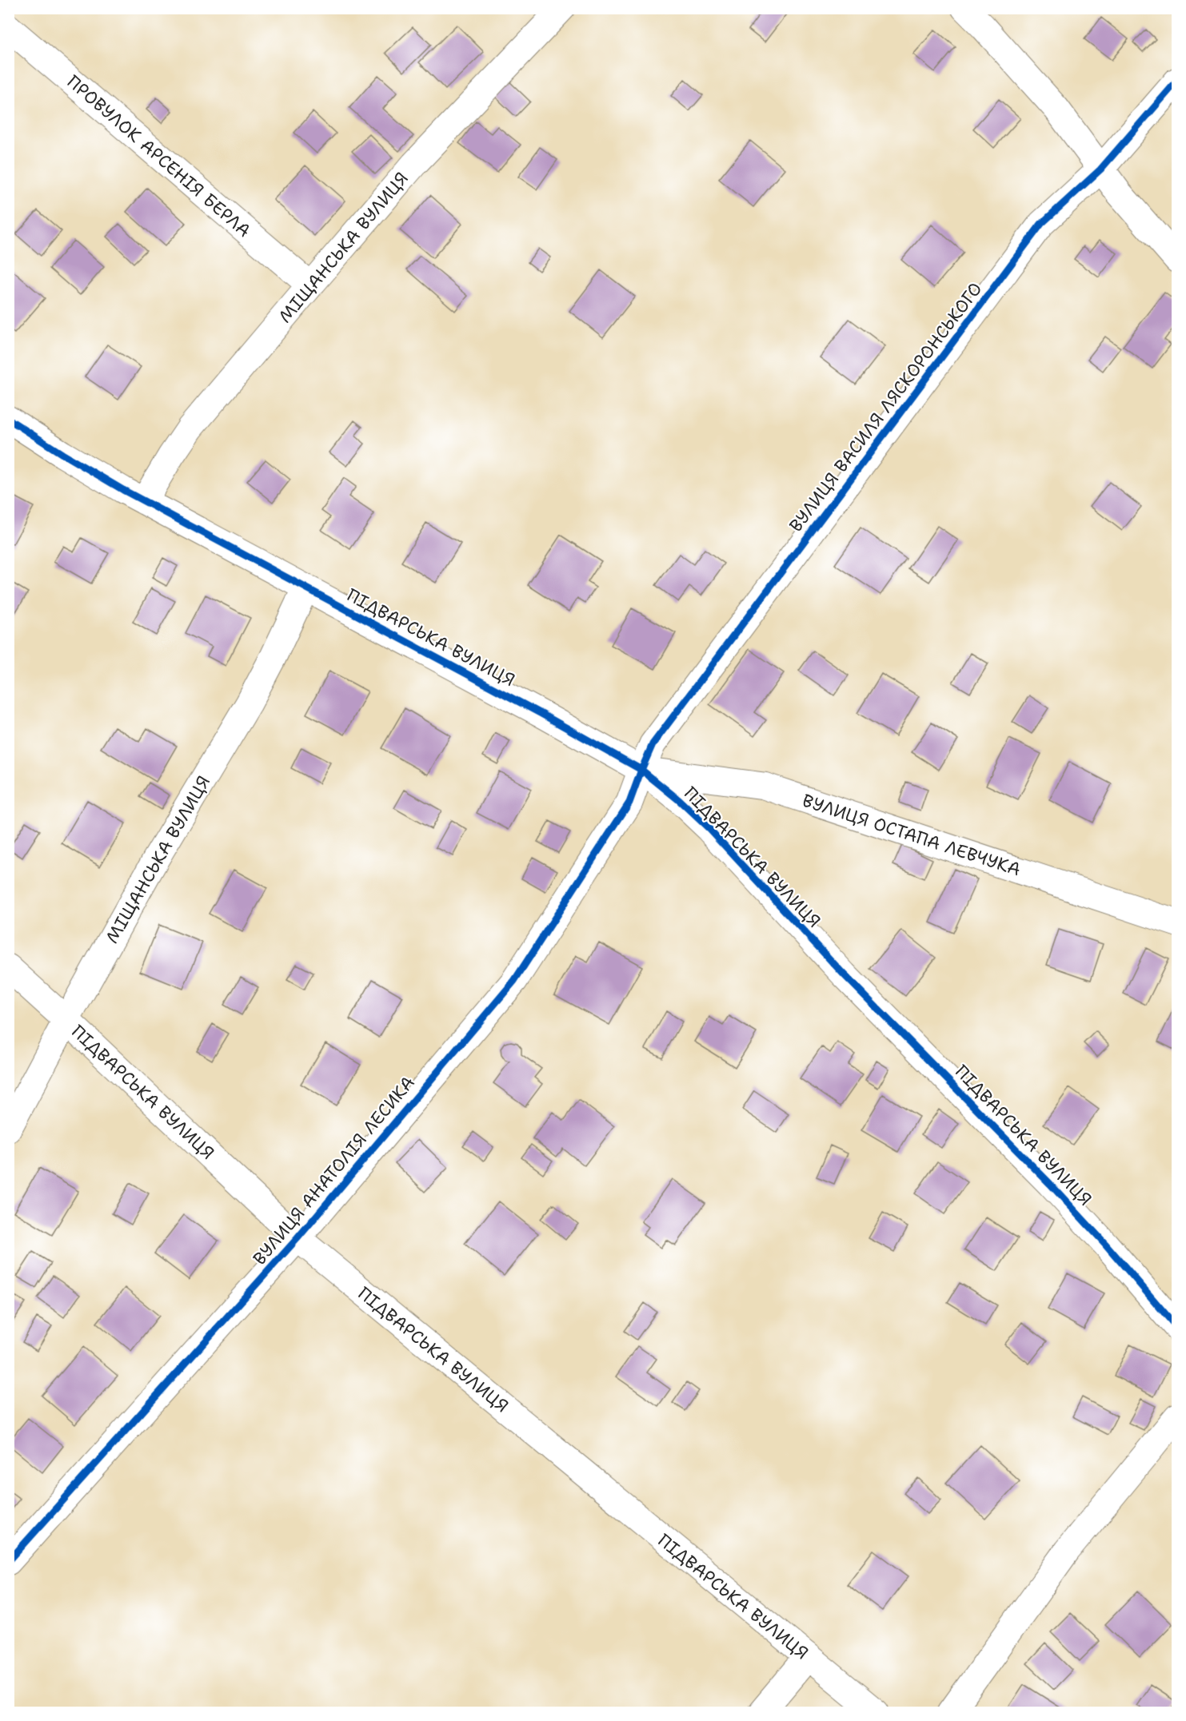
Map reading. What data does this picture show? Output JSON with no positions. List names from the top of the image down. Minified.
{"streets":{"street":["ПРОВУЛОК АРСЕНІЯ БЕРЛА","МІЩАНСЬКА ВУЛИЦЯ","ВУЛИЦЯ ВАСИЛЯ ЛЯСКОРОНСЬКОГО","ПІДВАРСЬКА ВУЛИЦЯ","ВУЛИЦЯ ОСТАПА ЛЕВЧУКА","ВУЛИЦЯ АНАТОЛІЯ ЛЕСИКА"]},"crossings":[["ПРОВУЛОК АРСЕНІЯ БЕРЛА","МІЩАНСЬКА ВУЛИЦЯ"],["МІЩАНСЬКА ВУЛИЦЯ","ПІДВАРСЬКА ВУЛИЦЯ"],["ВУЛИЦЯ ВАСИЛЯ ЛЯСКОРОНСЬКОГО","ПІДВАРСЬКА ВУЛИЦЯ"],["ВУЛИЦЯ ВАСИЛЯ ЛЯСКОРОНСЬКОГО","ВУЛИЦЯ ОСТАПА ЛЕВЧУКА"],["ВУЛИЦЯ ВАСИЛЯ ЛЯСКОРОНСЬКОГО","ВУЛИЦЯ АНАТОЛІЯ ЛЕСИКА"],["ПІДВАРСЬКА ВУЛИЦЯ","ВУЛИЦЯ ОСТАПА ЛЕВЧУКА"],["ПІДВАРСЬКА ВУЛИЦЯ","ВУЛИЦЯ АНАТОЛІЯ ЛЕСИКА"],["ВУЛИЦЯ ОСТАПА ЛЕВЧУКА","ВУЛИЦЯ АНАТОЛІЯ ЛЕСИКА"]]}
